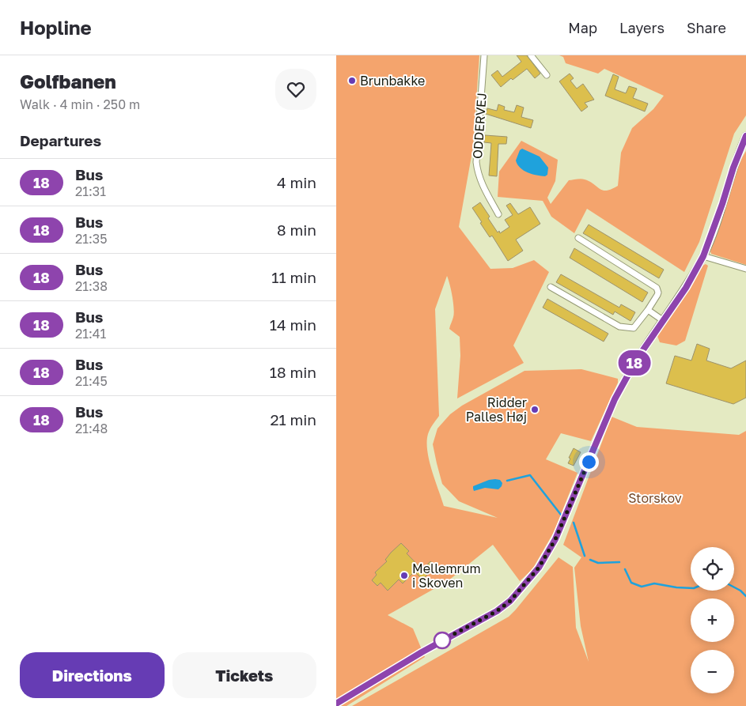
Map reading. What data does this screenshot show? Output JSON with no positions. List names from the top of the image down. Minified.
{"streets":{"street":["ODDERVEJ"]},"parks":["Storskov"],"places":["Brunbakke","Ridder Palles Høj","Mellemrum i Skoven"],"lines":["bus line 18"],"page":{"header":"Hopline","nav":["Map","Layers","Share"],"heading":[["Golfbanen","Walk · 4 min · 250 m"],"Departures"],"on_map":"18","list":[{"mark":"18","name":"Bus","note":"21:31","value":"4 min"},{"mark":"18","name":"Bus","note":"21:35","value":"8 min"},{"mark":"18","name":"Bus","note":"21:38","value":"11 min"},{"mark":"18","name":"Bus","note":"21:41","value":"14 min"},{"mark":"18","name":"Bus","note":"21:45","value":"18 min"},{"mark":"18","name":"Bus","note":"21:48","value":"21 min"}],"map_buttons":["+","−"],"buttons":["Directions","Tickets"]}}
